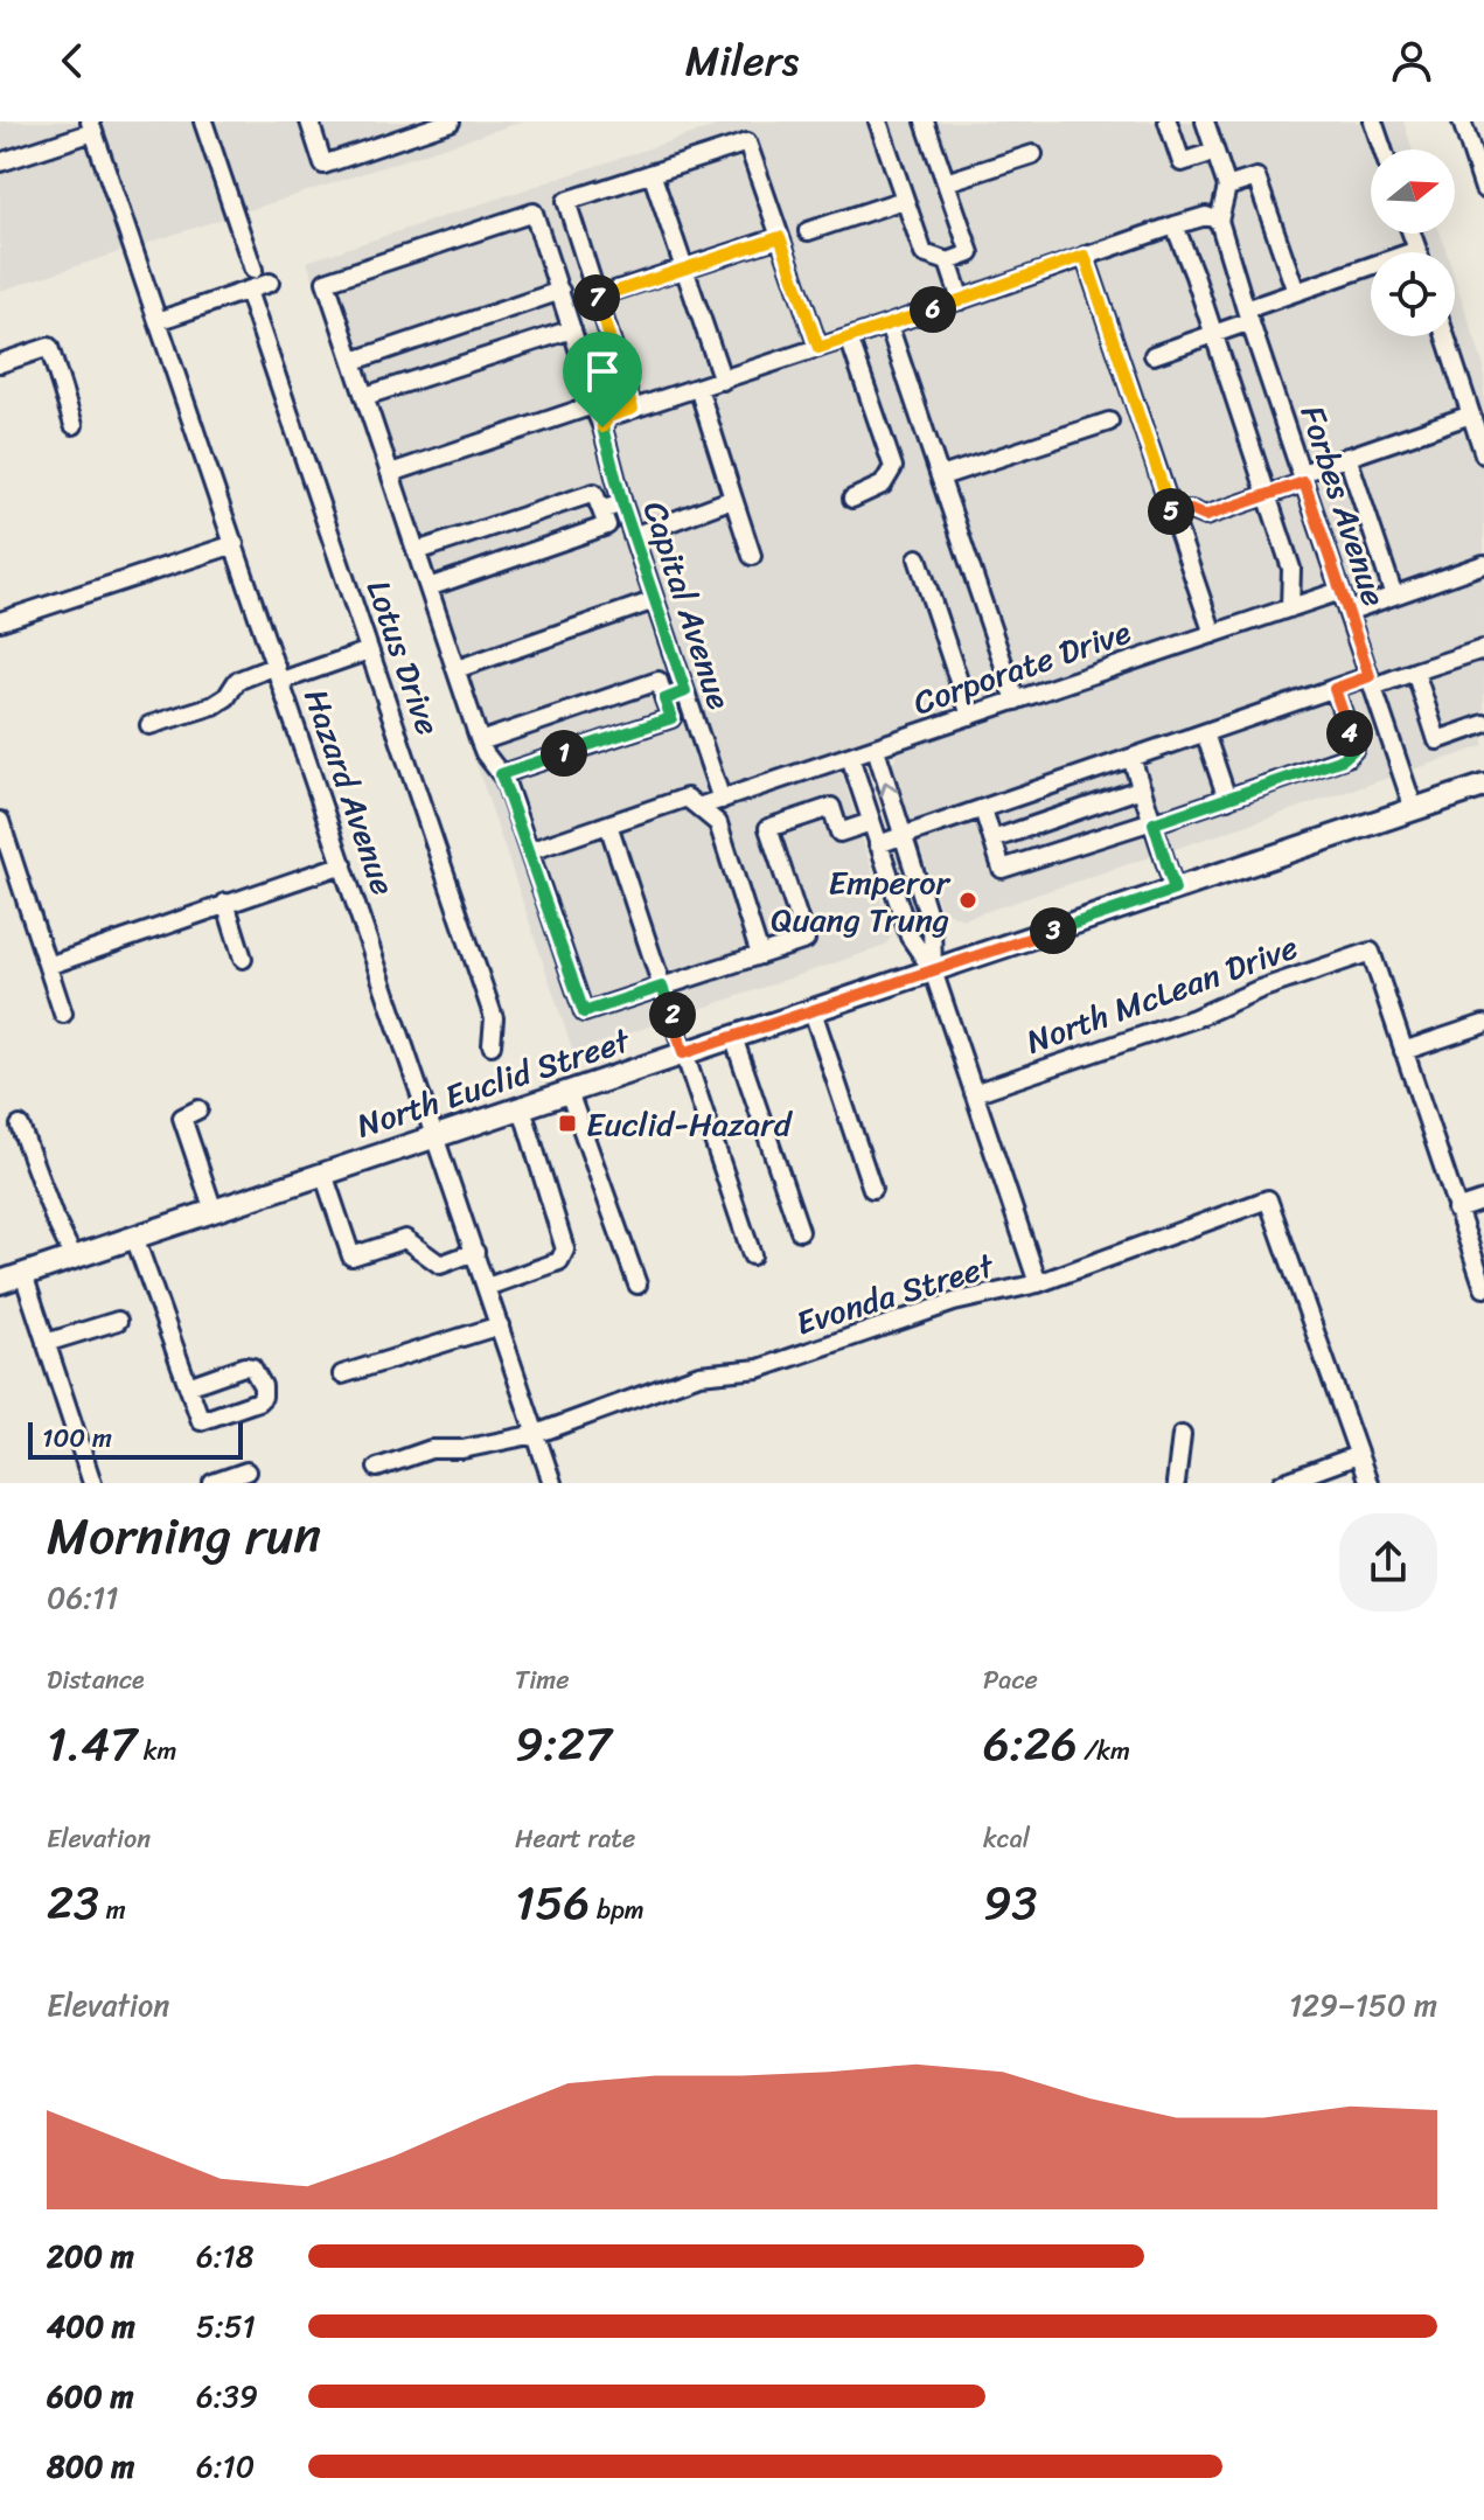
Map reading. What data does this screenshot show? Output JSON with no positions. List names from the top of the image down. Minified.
{"streets":{"main road":["North Euclid Street"],"street":["Forbes Avenue","Capital Avenue","Lotus Drive","Corporate Drive","Hazard Avenue","North McLean Drive","Evonda Street"]},"crossings":[["Forbes Avenue","Corporate Drive"],["Forbes Avenue","North Euclid Street"],["Capital Avenue","Corporate Drive"],["Hazard Avenue","North Euclid Street"],["Hazard Avenue","Evonda Street"]],"places":{"other":["Emperor Quang Trung"],"transit":["Euclid-Hazard"]},"scale_bar":"100 m","north":"right","page":{"header":"Milers","pins":["7","6","5","4","1","3","2"],"scale":"100 m","heading":["Morning run","06:11"],"stats":[["Distance","1.47 km"],["Time","9:27"],["Pace","6:26 /km"],["Elevation","23 m"],["Heart rate","156 bpm"],["kcal","93"]],"chart":["Elevation","129–150 m"],"list":[{"name":"200 m","note":"6:18"},{"name":"400 m","note":"5:51"},{"name":"600 m","note":"6:39"},{"name":"800 m","note":"6:10"}]}}
